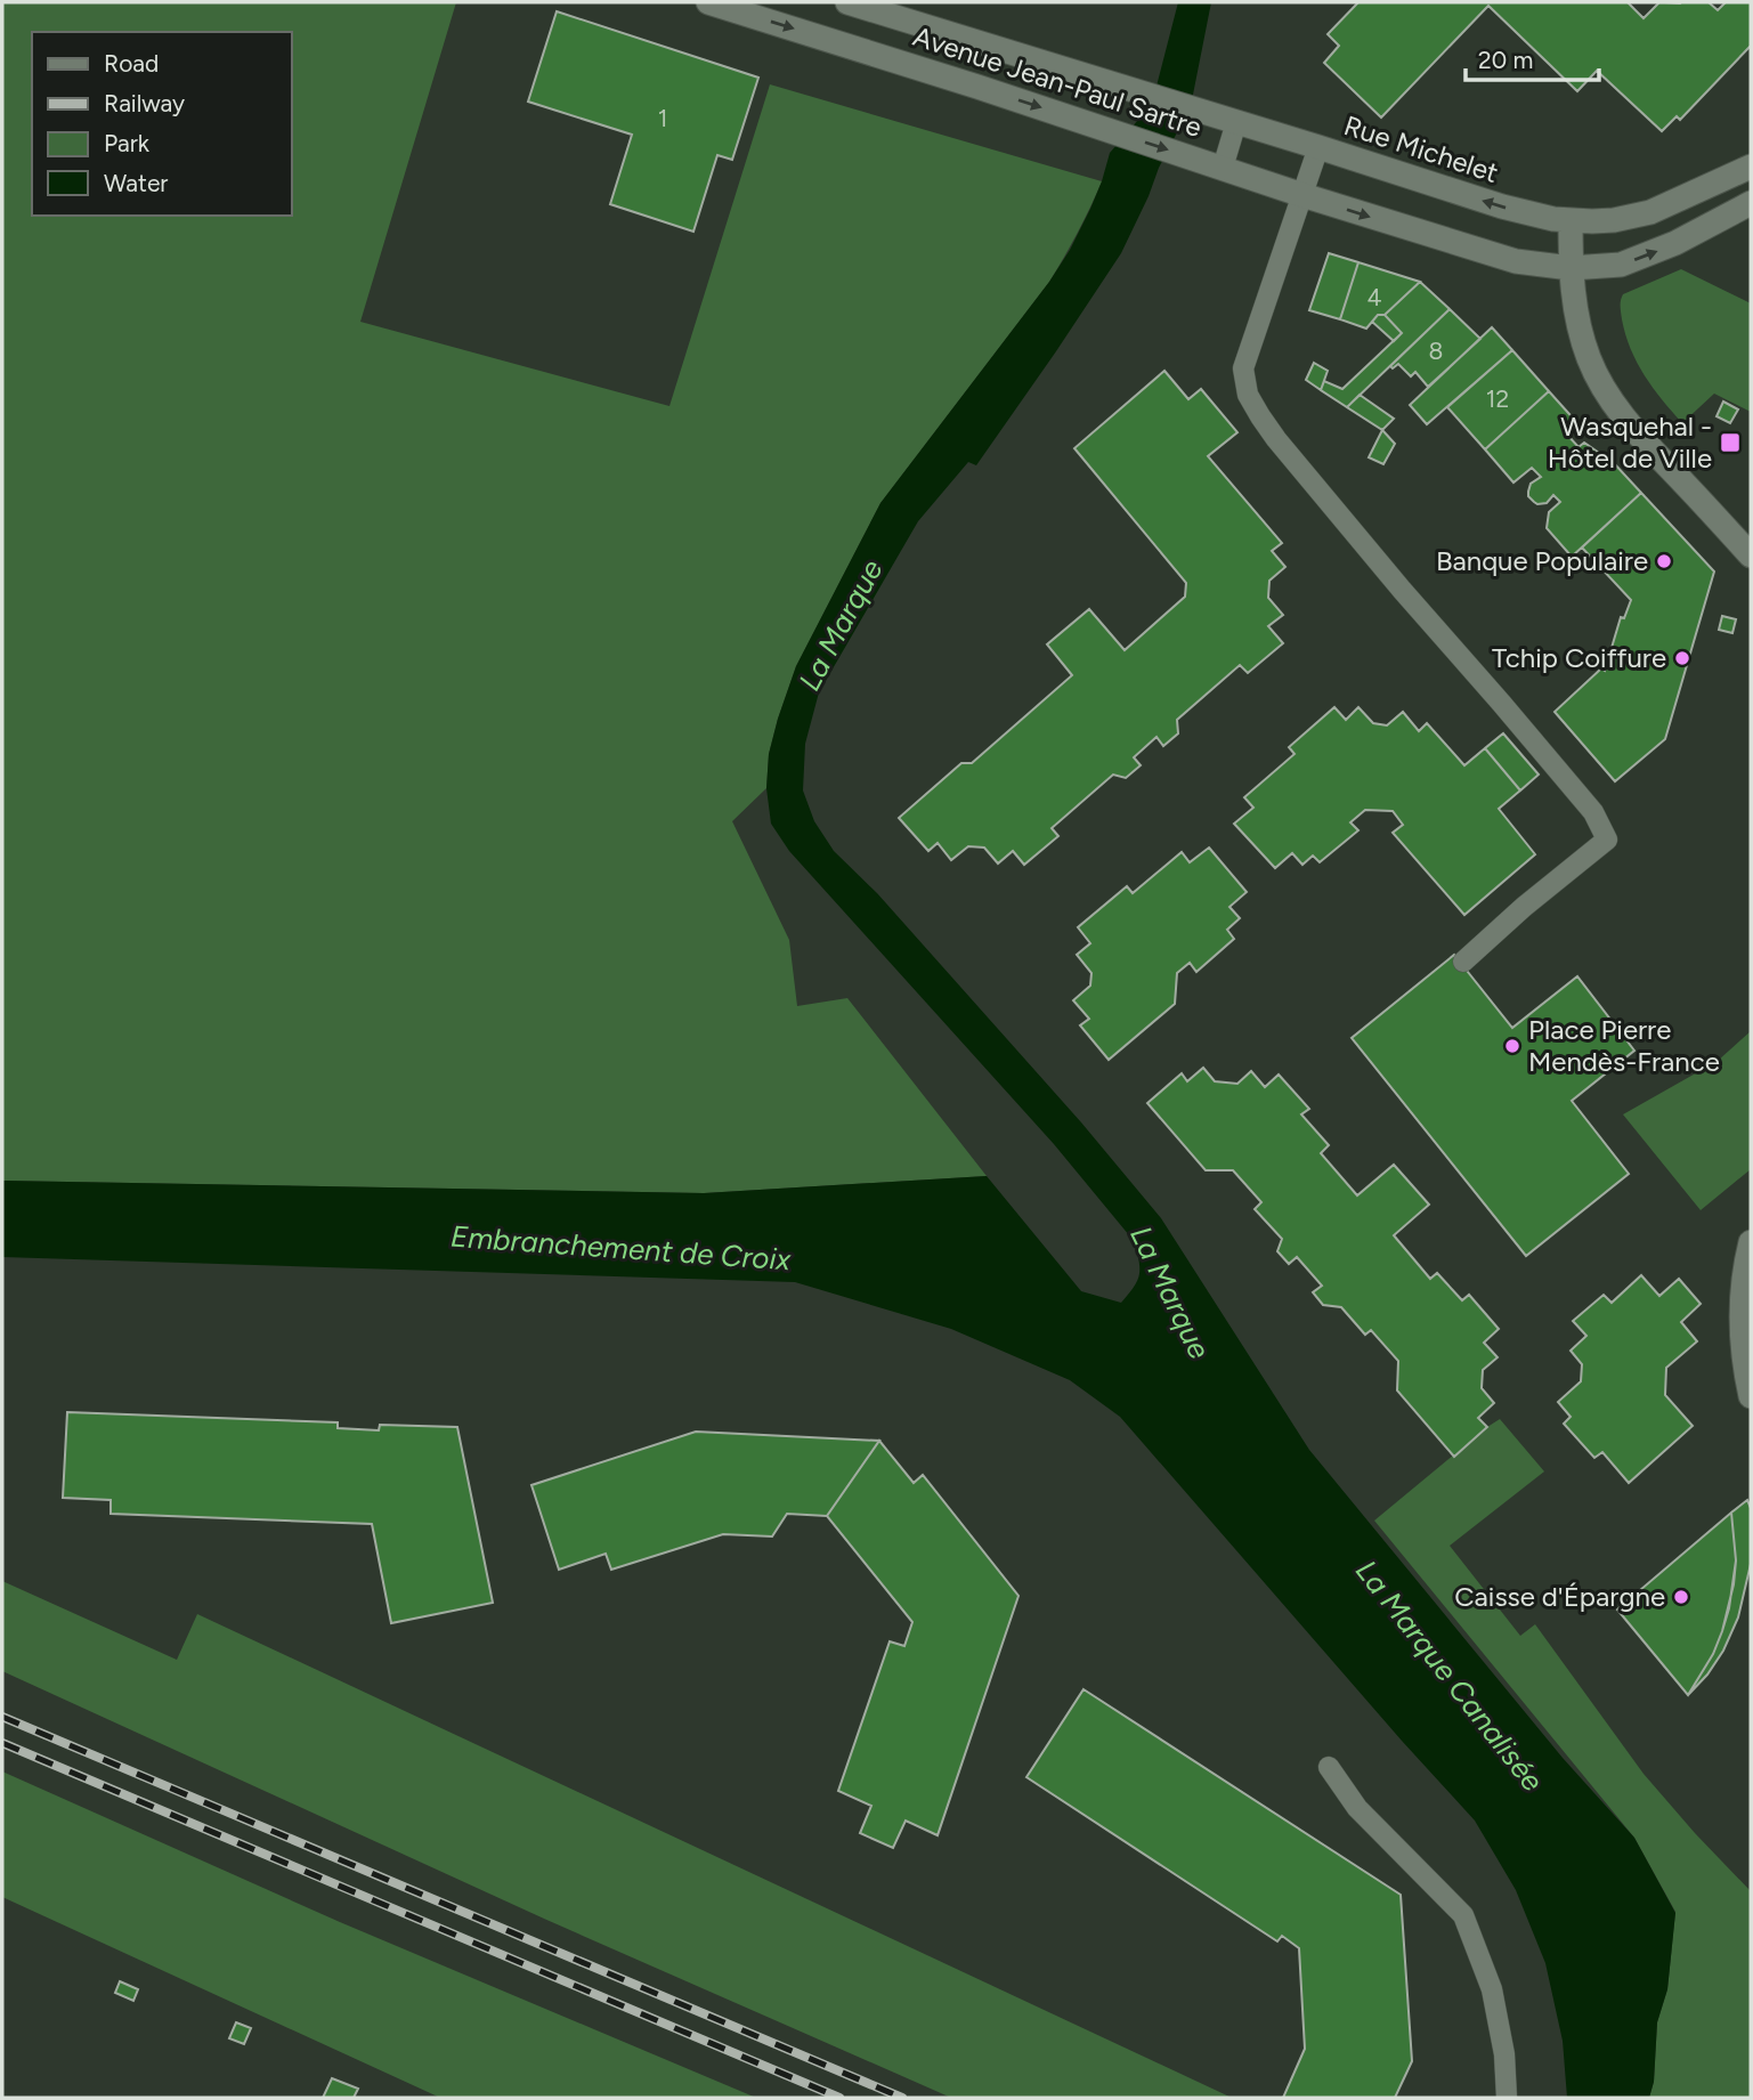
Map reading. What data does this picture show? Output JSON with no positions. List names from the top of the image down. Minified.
{"streets":{"street":["Avenue Jean-Paul Sartre","Rue Michelet"]},"crossings":[["Avenue Jean-Paul Sartre","Rue Michelet"]],"water":["La Marque","Embranchement de Croix","La Marque Canalisée"],"places":{"transit":["Wasquehal - Hôtel de Ville"],"other":["Banque Populaire","Tchip Coiffure","Place Pierre Mendès-France","Caisse d'Épargne"]},"house_numbers":["1","4","8","12"],"legend":["Road","Railway","Park","Water"],"scale_bar":"20 m"}
